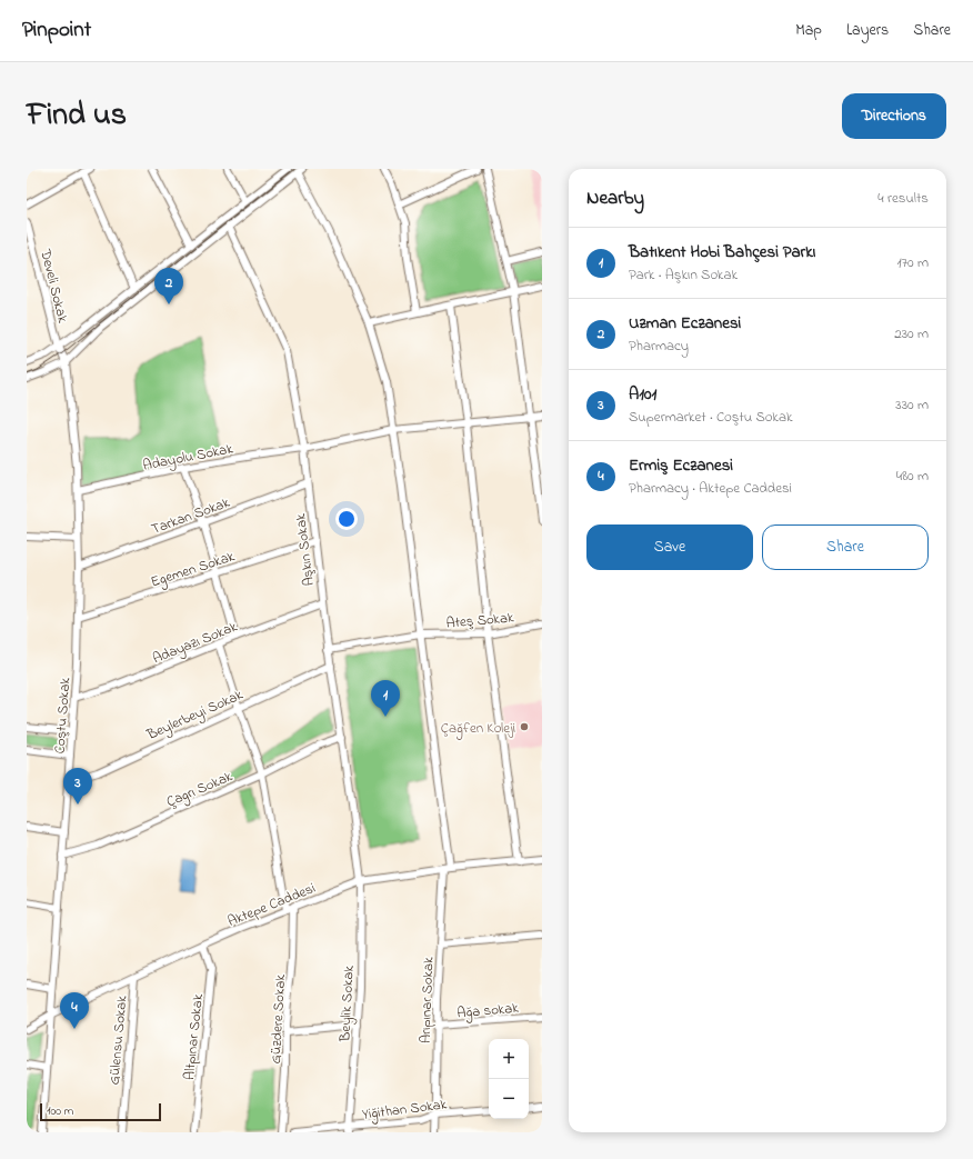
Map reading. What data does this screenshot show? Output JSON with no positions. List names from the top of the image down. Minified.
{"streets":{"street":["Develi Sokak","Adayolu Sokak","Tarkan Sokak","Aşkın Sokak","Egemen Sokak","Ateş Sokak","Adayazı Sokak","Beylerbeyi Sokak","Coştu Sokak","Çagrı Sokak","Aktepe Caddesi","Arıpınar Sokak","Beylik Sokak","Ağa sokak","Güzdere Sokak","Altpınar Sokak","Gülensu Sokak","Yiğithan Sokak"]},"crossings":[["Develi Sokak","Coştu Sokak"],["Adayolu Sokak","Aşkın Sokak"],["Adayolu Sokak","Coştu Sokak"],["Adayolu Sokak","Arıpınar Sokak"],["Tarkan Sokak","Aşkın Sokak"],["Tarkan Sokak","Coştu Sokak"],["Aşkın Sokak","Egemen Sokak"],["Aşkın Sokak","Ateş Sokak"],["Aşkın Sokak","Adayazı Sokak"],["Aşkın Sokak","Beylerbeyi Sokak"],["Aşkın Sokak","Çagrı Sokak"],["Aşkın Sokak","Aktepe Caddesi"],["Aşkın Sokak","Beylik Sokak"],["Egemen Sokak","Coştu Sokak"],["Ateş Sokak","Arıpınar Sokak"],["Adayazı Sokak","Coştu Sokak"],["Beylerbeyi Sokak","Coştu Sokak"],["Coştu Sokak","Çagrı Sokak"],["Coştu Sokak","Aktepe Caddesi"],["Aktepe Caddesi","Arıpınar Sokak"],["Aktepe Caddesi","Beylik Sokak"],["Aktepe Caddesi","Güzdere Sokak"],["Aktepe Caddesi","Altpınar Sokak"],["Aktepe Caddesi","Gülensu Sokak"],["Arıpınar Sokak","Ağa sokak"],["Arıpınar Sokak","Yiğithan Sokak"],["Beylik Sokak","Yiğithan Sokak"]],"places":["Çağfen Koleji"],"scale_bar":"100 m","page":{"header":"Pinpoint","nav":["Map","Layers","Share"],"title":"Find us","buttons":["Directions",["Save","Share"]],"heading":["Nearby","4 results"],"list":[{"mark":"1","name":"Batıkent Hobi Bahçesi Parkı","note":"Park · Aşkın Sokak","value":"170 m"},{"mark":"2","name":"Uzman Eczanesi","note":"Pharmacy","value":"230 m"},{"mark":"3","name":"A101","note":"Supermarket · Coştu Sokak","value":"330 m"},{"mark":"4","name":"Ermiş Eczanesi","note":"Pharmacy · Aktepe Caddesi","value":"480 m"}],"pins":["2","1","3","4"],"map_buttons":["+","−"],"scale":"100 m"}}
